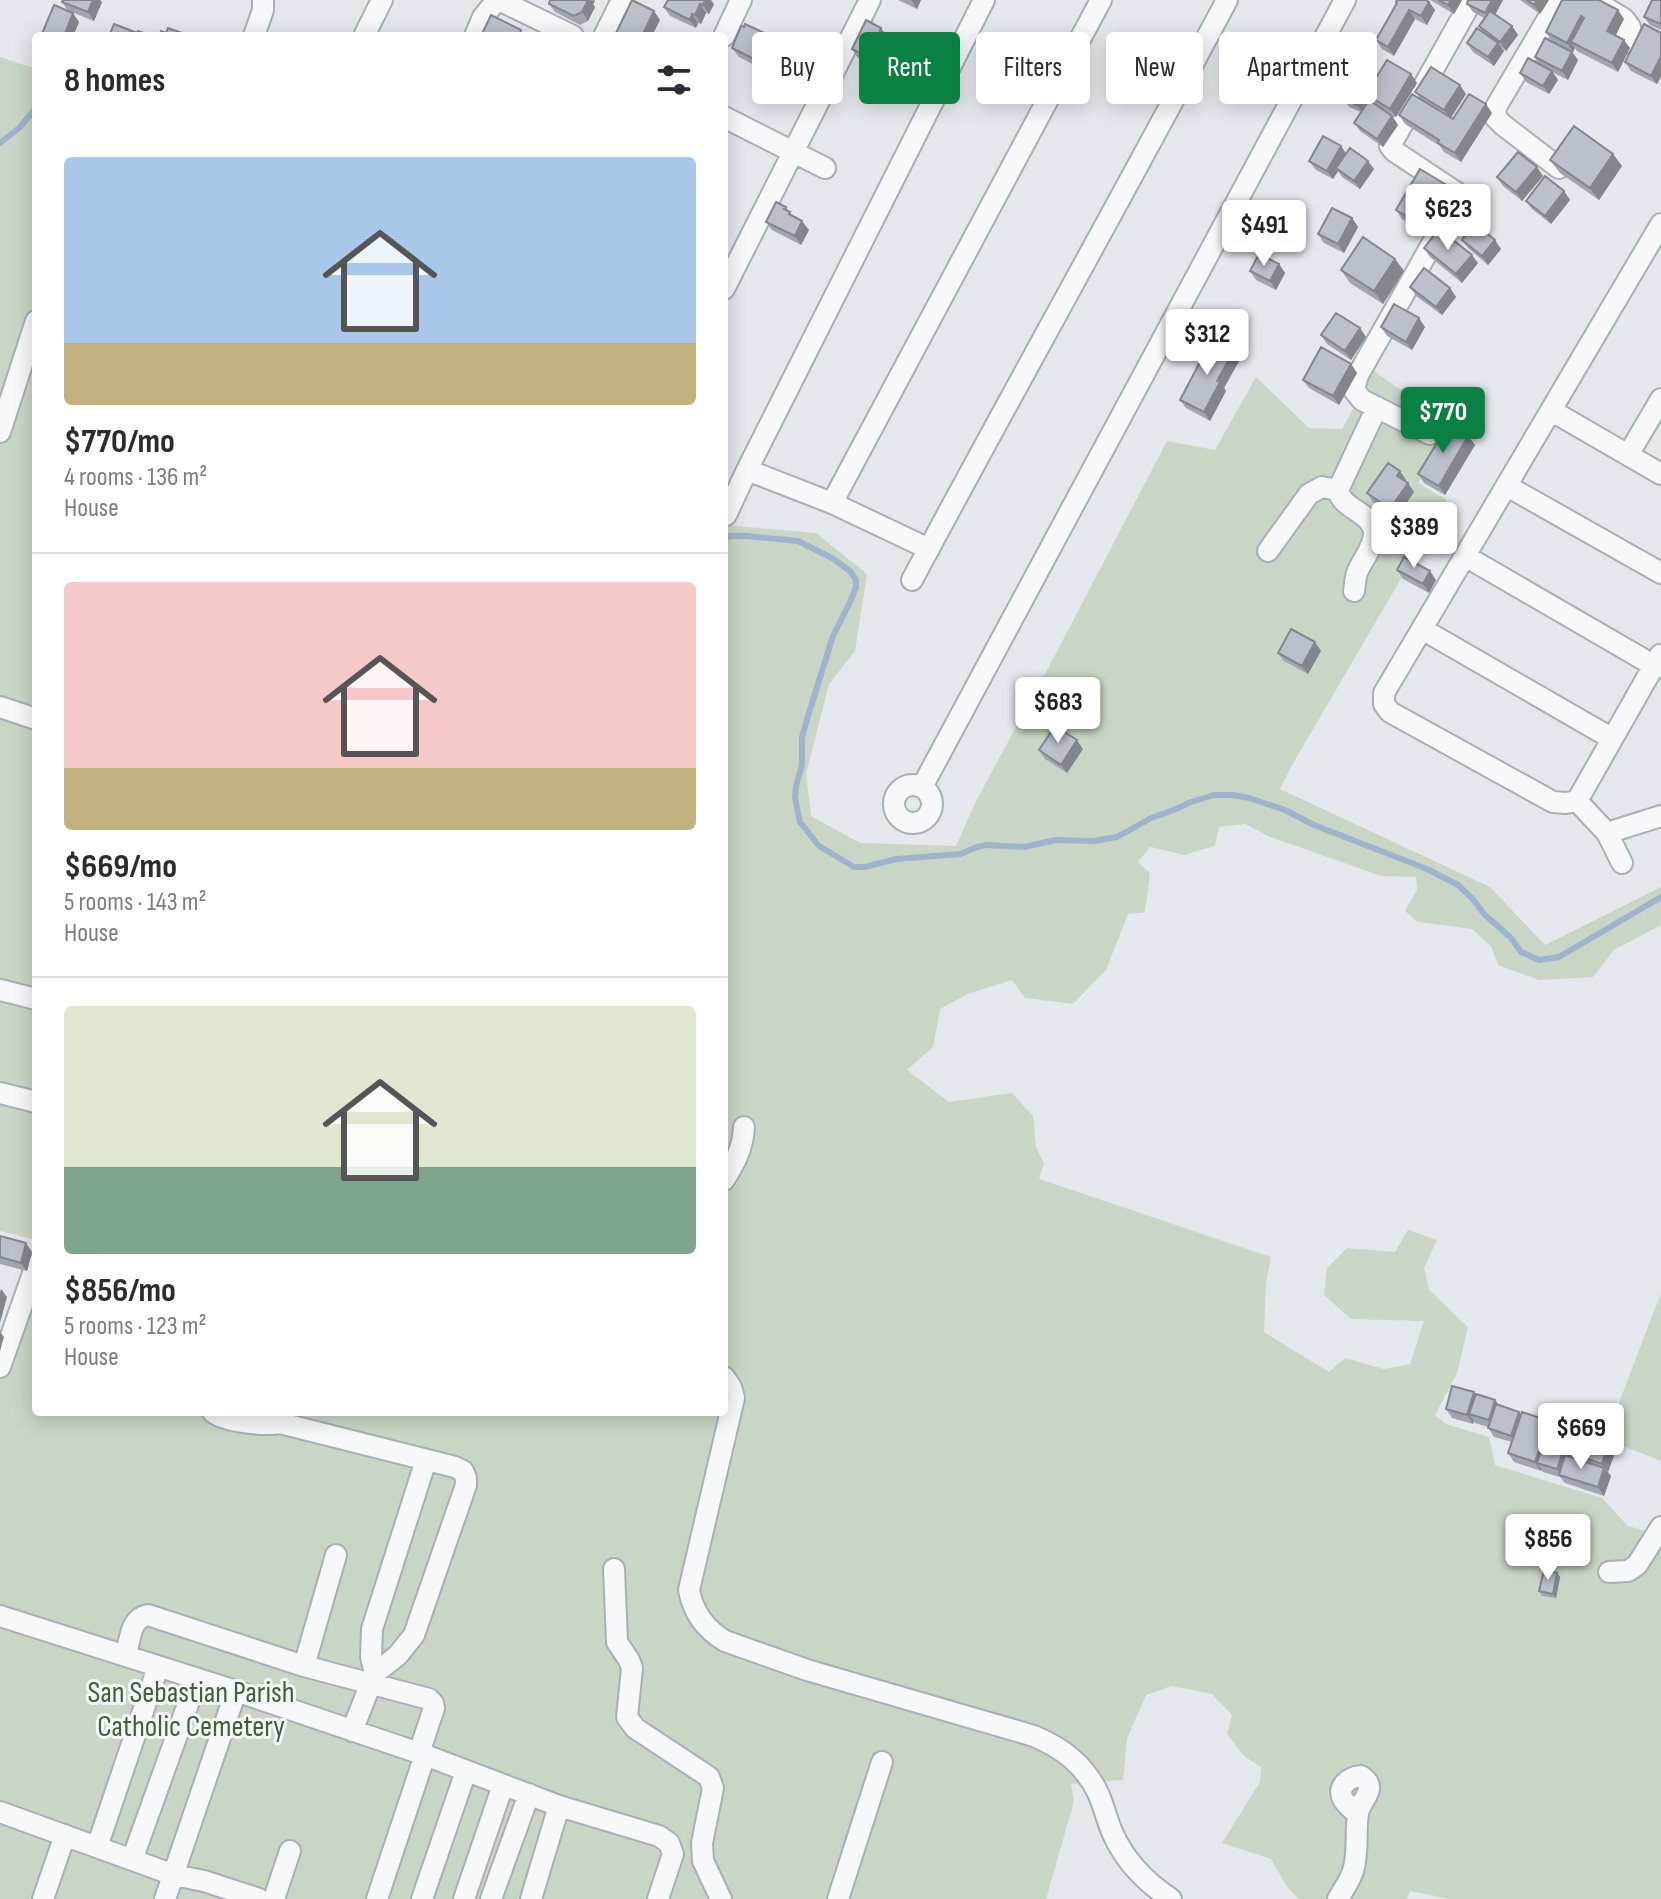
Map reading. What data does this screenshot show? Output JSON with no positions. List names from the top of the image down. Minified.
{"parks":["San Sebastian Parish Catholic Cemetery"],"page":{"chip":["Buy","Rent","Filters","New","Apartment"],"heading":"8 homes","list":[{"name":"$770/mo","note":"4 rooms · 136 m² · House"},{"name":"$669/mo","note":"5 rooms · 143 m² · House"},{"name":"$856/mo","note":"5 rooms · 123 m² · House"}],"price":["$623","$491","$312","$770","$389","$683","$669","$856"]}}
